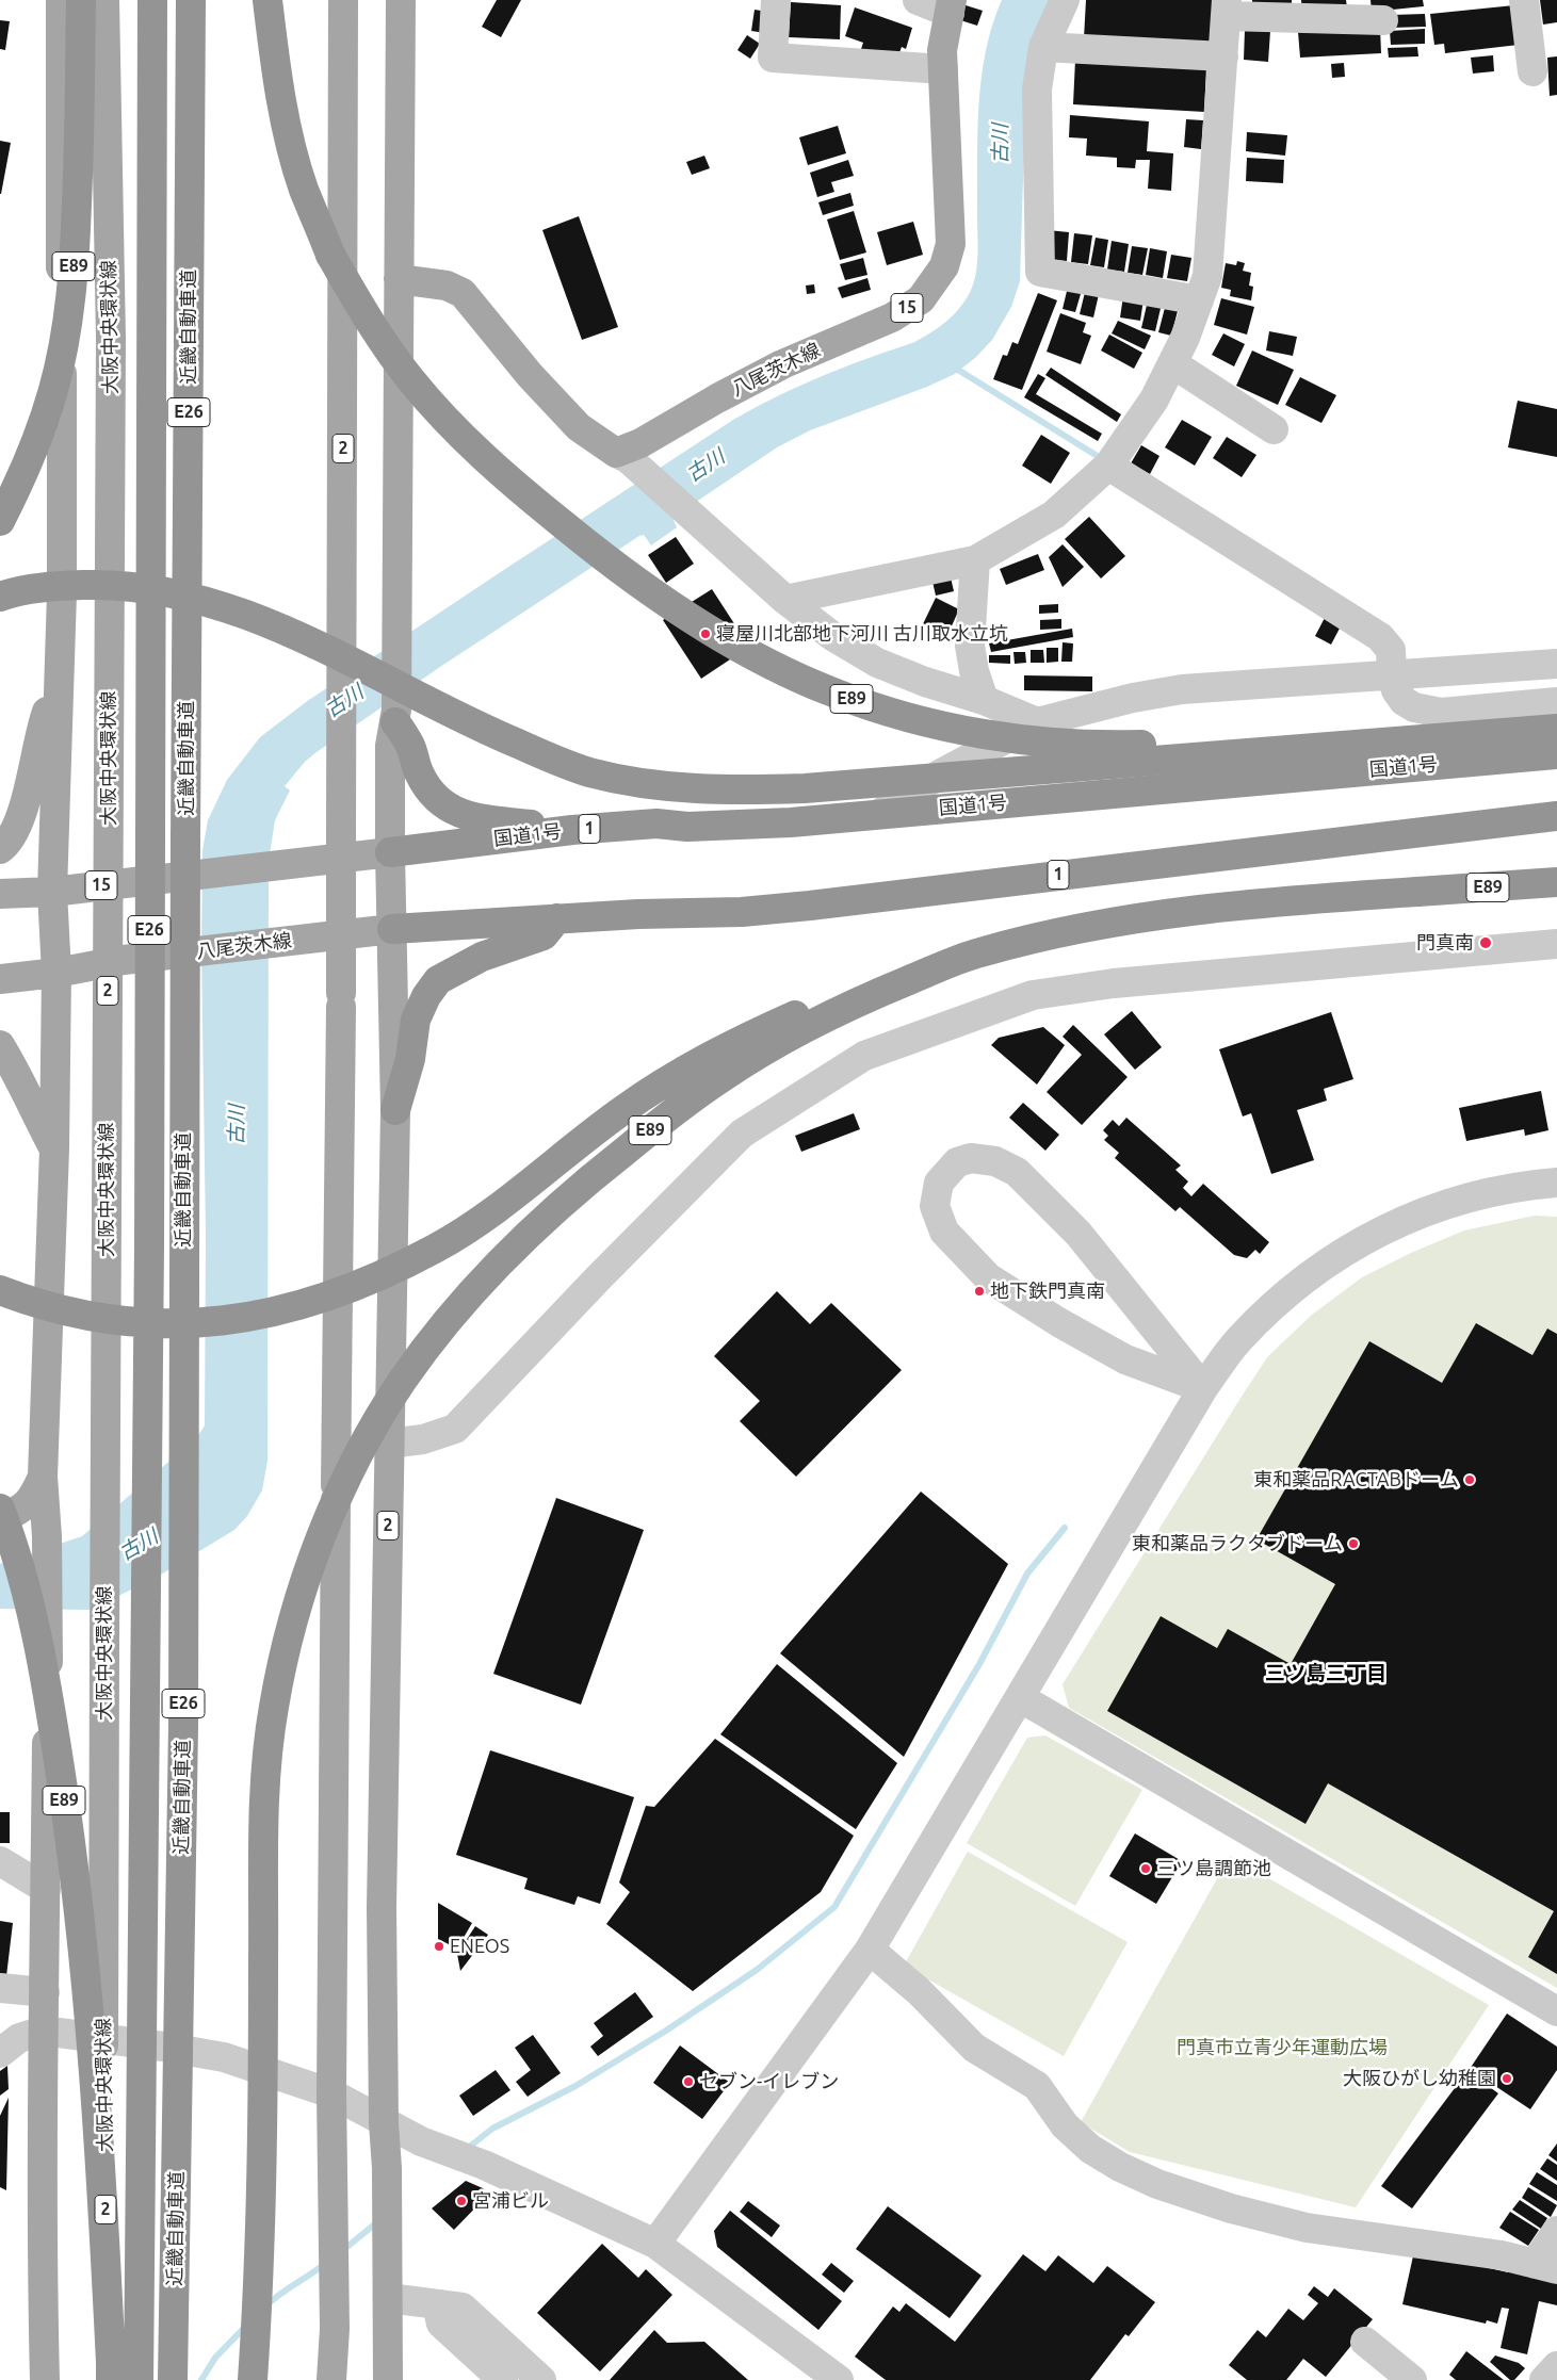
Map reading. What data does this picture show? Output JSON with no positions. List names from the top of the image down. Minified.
{"streets":{"highway":["E89","近畿自動車道","E26","国道1号","1"],"main road":["15","大阪中央環状線","八尾茨木線","2"]},"crossings":[["15","2"],["15","国道1号"],["八尾茨木線","2"],["八尾茨木線","1"],["2","国道1号"],["2","1"]],"districts":["三ツ島三丁目"],"water":["古川"],"parks":["門真市立青少年運動広場"],"places":["寝屋川北部地下河川 古川取水立坑","門真南","地下鉄門真南","東和薬品RACTABドーム","東和薬品ラクタブドーム","三ツ島調節池","ENEOS","大阪ひがし幼稚園","セブン-イレブン","宮浦ビル"]}
